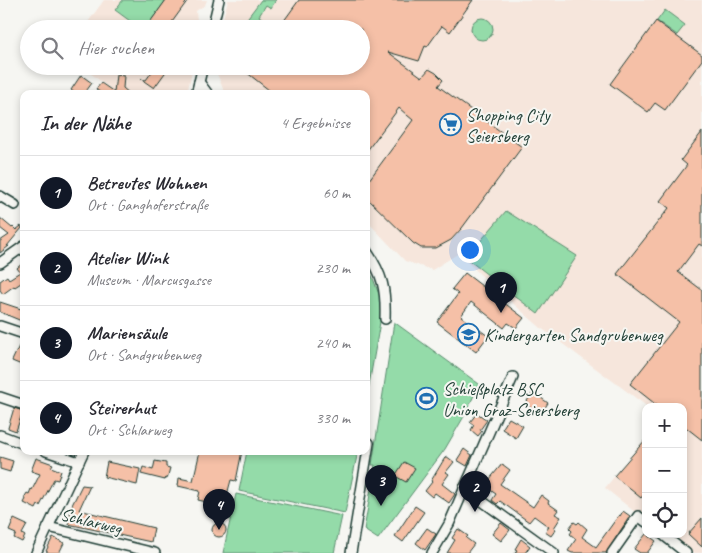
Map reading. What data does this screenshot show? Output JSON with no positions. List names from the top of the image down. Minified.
{"streets":{"street":["Schlarweg"]},"places":{"supermarket":["Shopping City Seiersberg"],"school or university":["Kindergarten Sandgrubenweg"],"sports":["Schießplatz BSC Union Graz-Seiersberg"]},"page":{"search":"Hier suchen","heading":["In der Nähe","4 Ergebnisse"],"list":[{"mark":"1","name":"Betreutes Wohnen","note":"Ort · Ganghoferstraße","value":"60 m"},{"mark":"2","name":"Atelier Wink","note":"Museum · Marcusgasse","value":"230 m"},{"mark":"3","name":"Mariensäule","note":"Ort · Sandgrubenweg","value":"240 m"},{"mark":"4","name":"Steirerhut","note":"Ort · Schlarweg","value":"330 m"}],"pins":["1","3","2","4"],"map_buttons":["+","−"]}}
